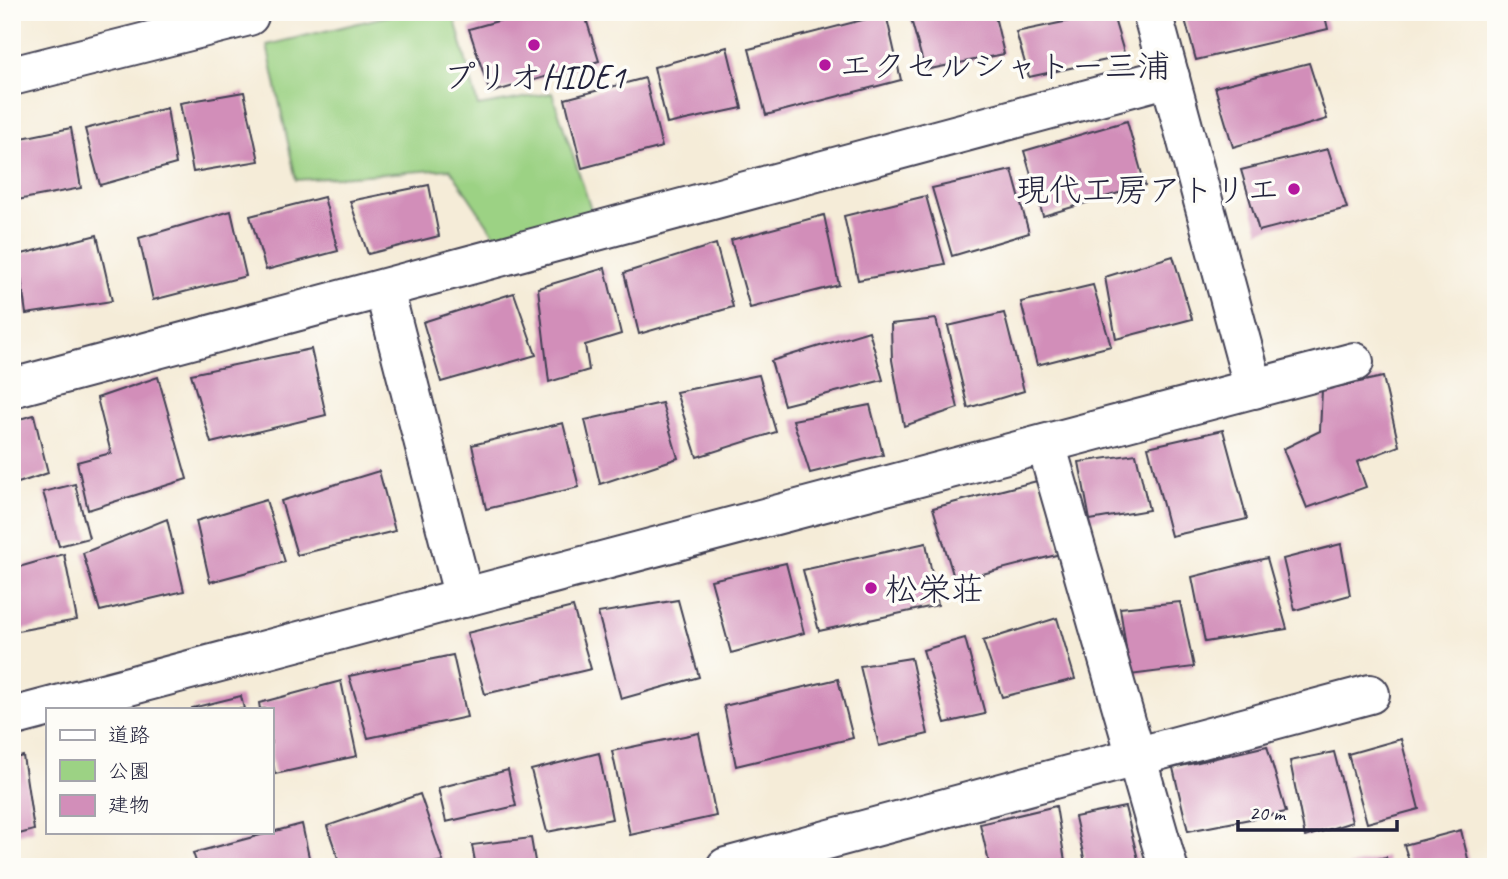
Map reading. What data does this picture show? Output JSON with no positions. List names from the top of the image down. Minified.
{"places":["プリオHIDE1","エクセルシャトー三浦","現代工房アトリエ","松栄荘"],"legend":["道路","公園","建物"],"scale_bar":"20 m"}
